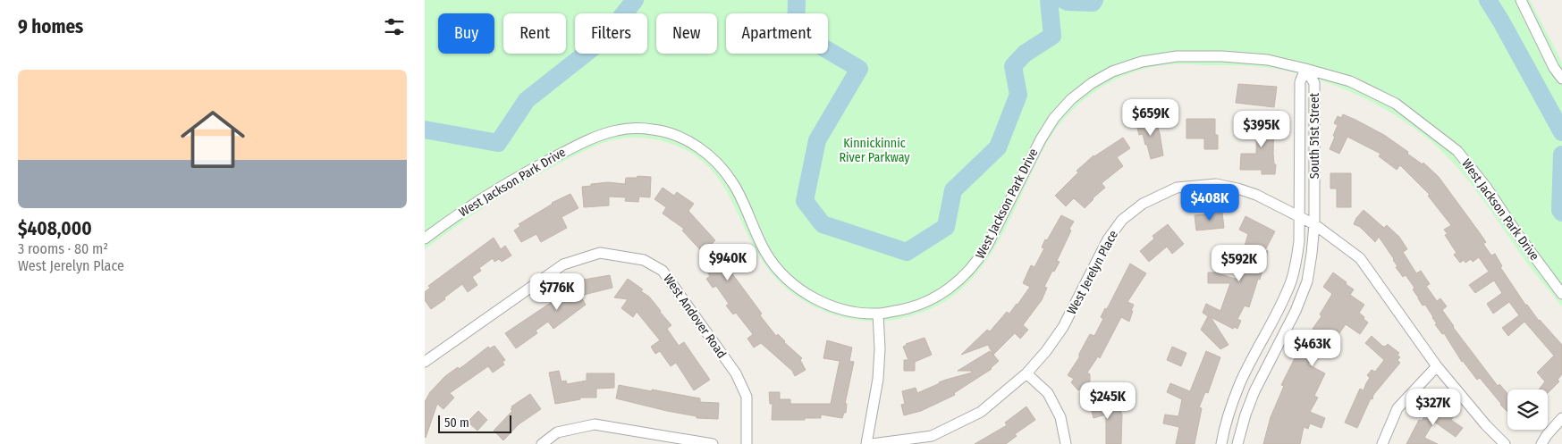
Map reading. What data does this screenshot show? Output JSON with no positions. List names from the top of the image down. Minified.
{"streets":{"street":["South 51st Street","West Jackson Park Drive","West Jerelyn Place","West Andover Road"]},"crossings":[["South 51st Street","West Jackson Park Drive"],["South 51st Street","West Jerelyn Place"]],"parks":["Kinnickinnic River Parkway"],"scale_bar":"50 m","page":{"heading":"9 homes","chip":["Buy","Rent","Filters","New","Apartment"],"list":[{"name":"$408,000","note":"3 rooms · 80 m² · West Jerelyn Place"}],"price":["$659K","$395K","$408K","$940K","$592K","$776K","$463K","$245K","$327K"],"scale":"50 m"}}
